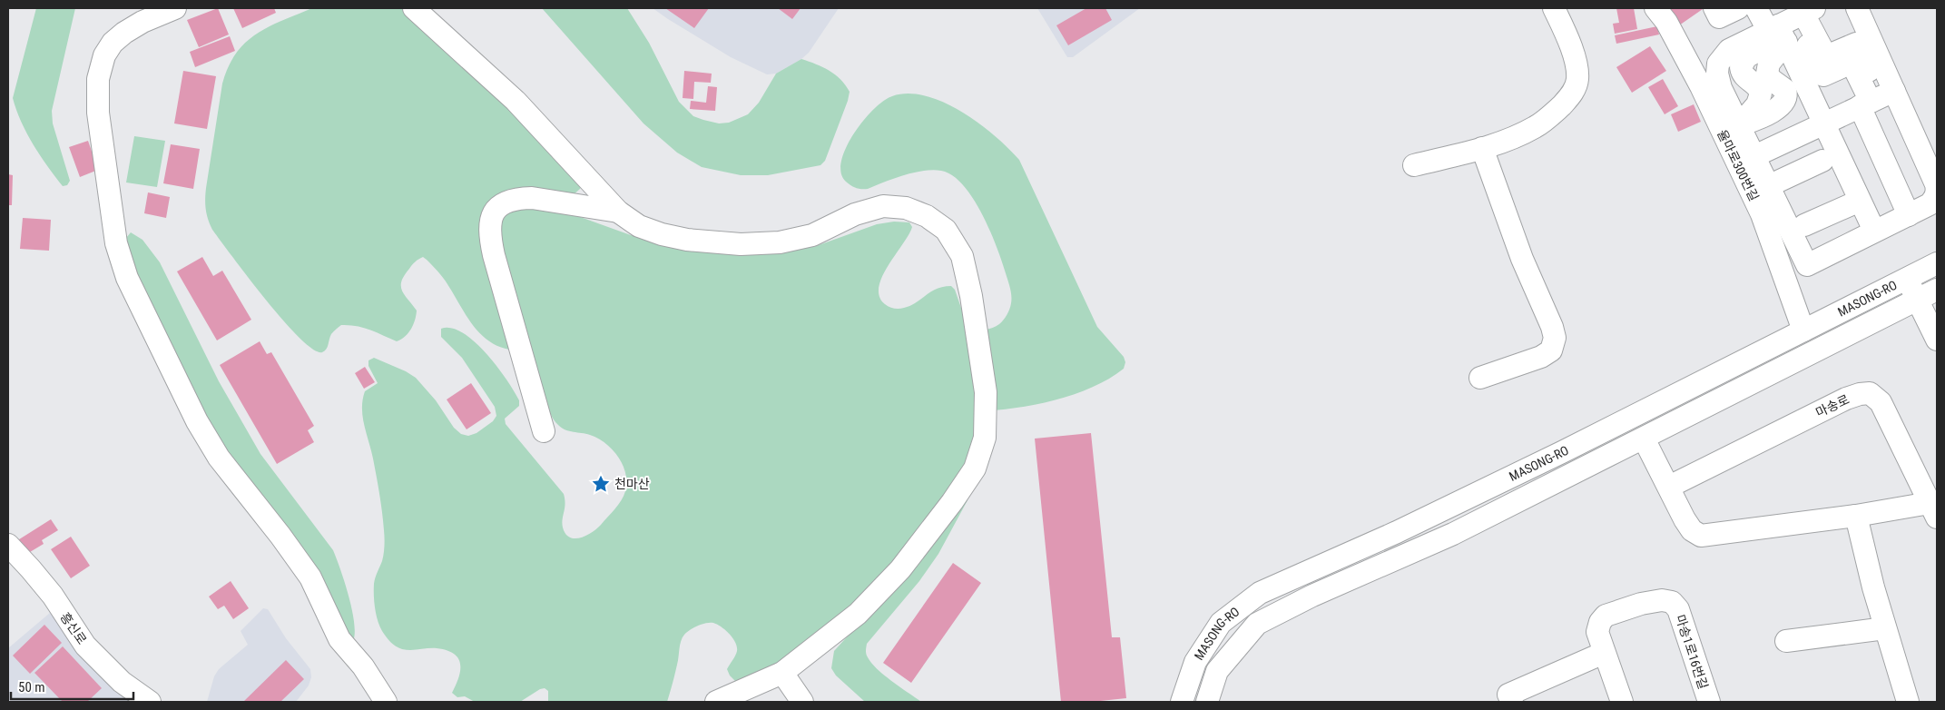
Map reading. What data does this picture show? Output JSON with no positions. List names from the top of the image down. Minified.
{"streets":{"street":["율마로300번길","MASONG-RO","마송로","흥신로","마송1로16번길"]},"crossings":[["율마로300번길","MASONG-RO"]],"places":{"place":["천마산"]},"scale_bar":"50 m"}
